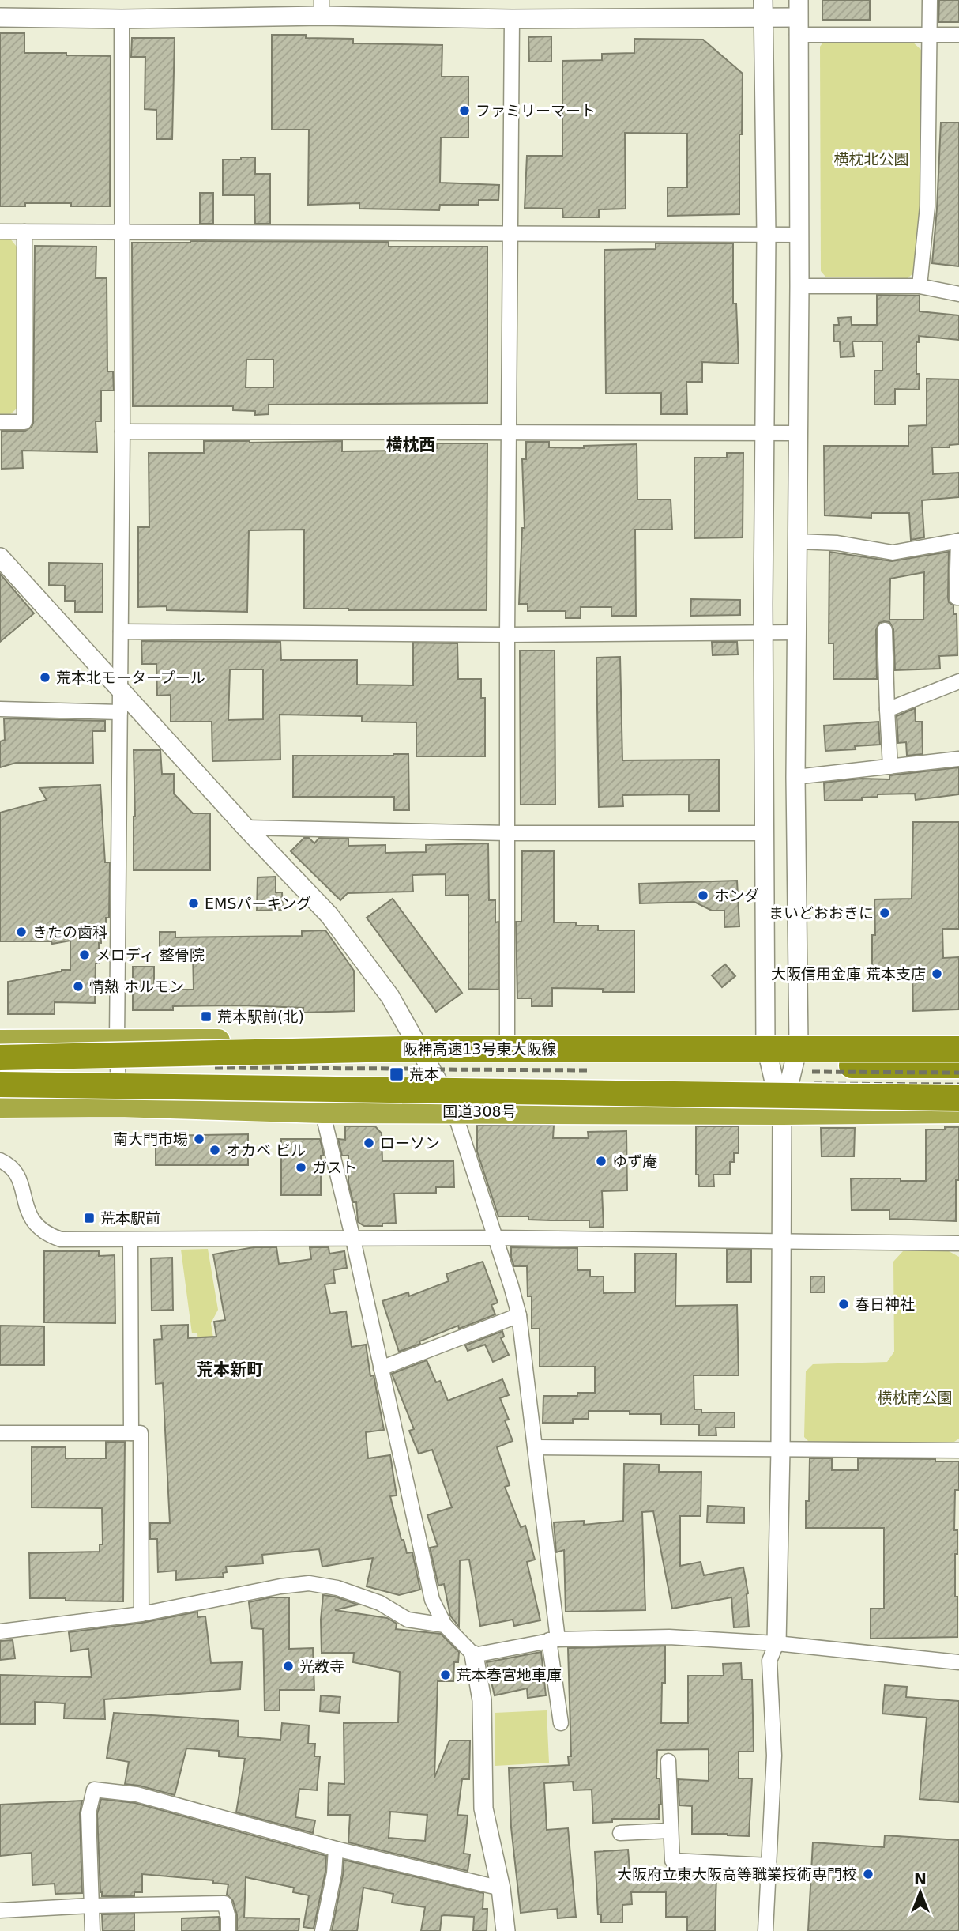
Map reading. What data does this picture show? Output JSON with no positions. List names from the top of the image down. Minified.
{"streets":{"highway":["阪神高速13号東大阪線","国道308号"]},"districts":["横枕西","荒本新町"],"parks":["横枕北公園","横枕南公園"],"places":{"other":["ファミリーマート","荒本北モータープール","ホンダ","EMSパーキング","まいどおおきに","きたの歯科","メロディ 整骨院","大阪信用金庫 荒本支店","情熱 ホルモン","南大門市場","ローソン","オカベ ビル","ゆず庵","ガスト","春日神社","光教寺","荒本春宮地車庫","大阪府立東大阪高等職業技術専門校"],"transit":["荒本駅前(北)","荒本","荒本駅前"]},"north":"top"}
